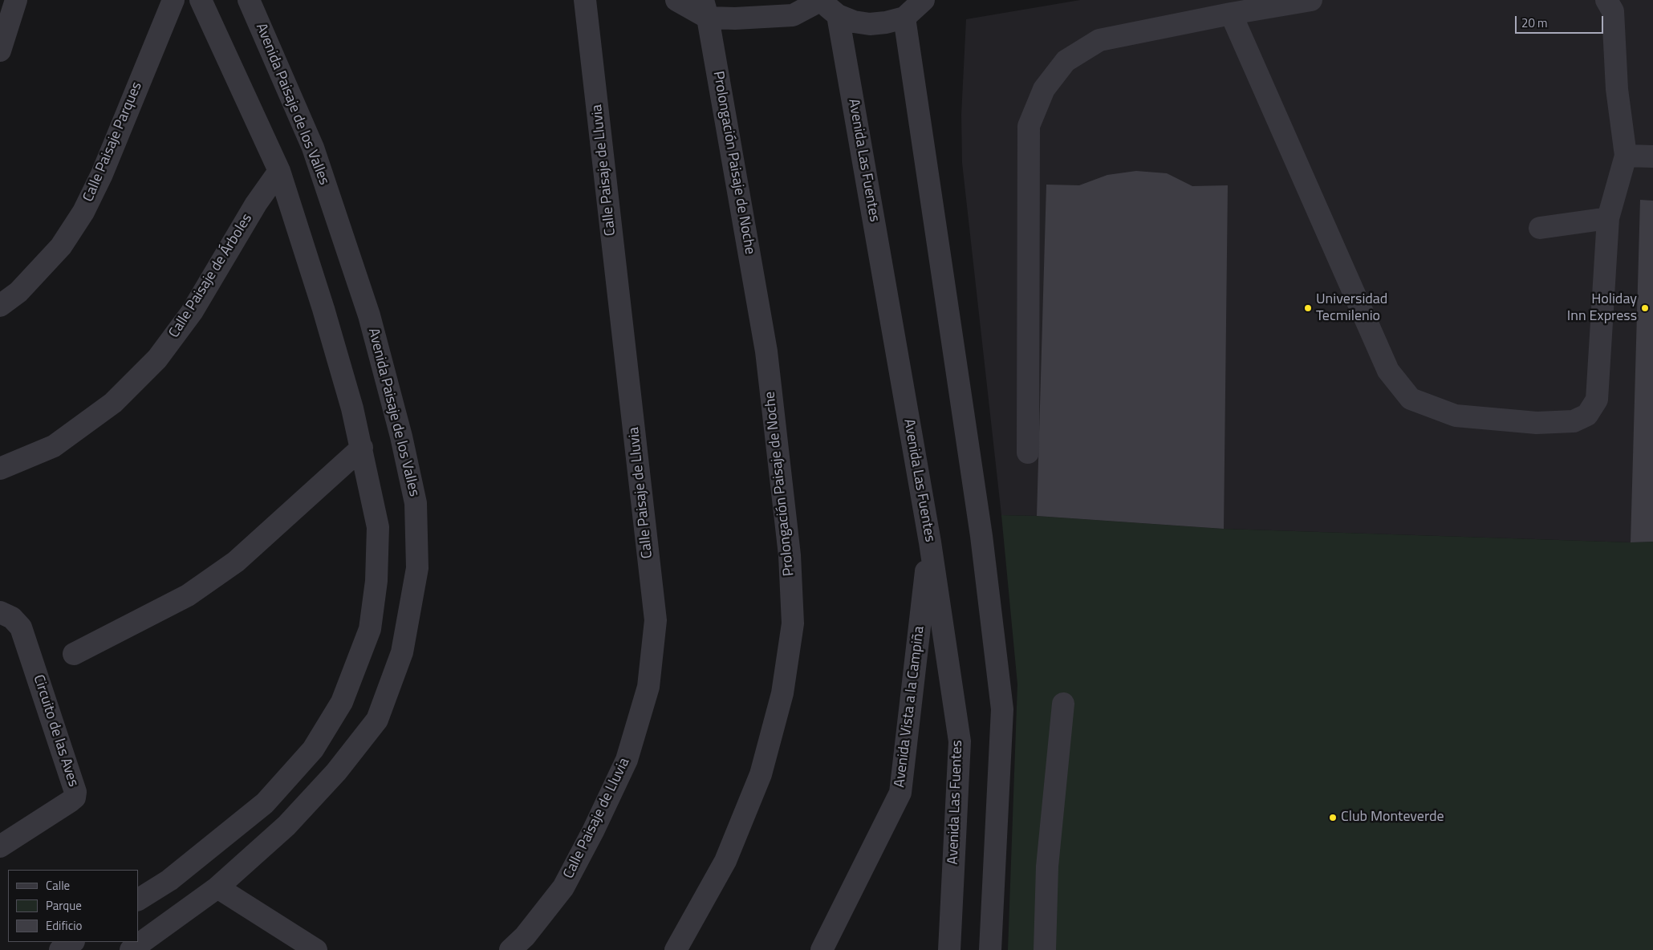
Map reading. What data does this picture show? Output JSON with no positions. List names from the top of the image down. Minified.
{"streets":{"street":["Avenida Paisaje de los Valles","Calle Paisaje Parques","Avenida Las Fuentes","Prolongación Paisaje de Noche","Calle Paisaje de Lluvia","Calle Paisaje de Árboles","Avenida Vista a la Campiña","Circuito de las Aves"]},"crossings":[["Avenida Las Fuentes","Avenida Vista a la Campiña"]],"places":["Universidad Tecmilenio","Holiday Inn Express","Club Monteverde"],"legend":["Calle","Parque","Edificio"],"scale_bar":"20 m"}
